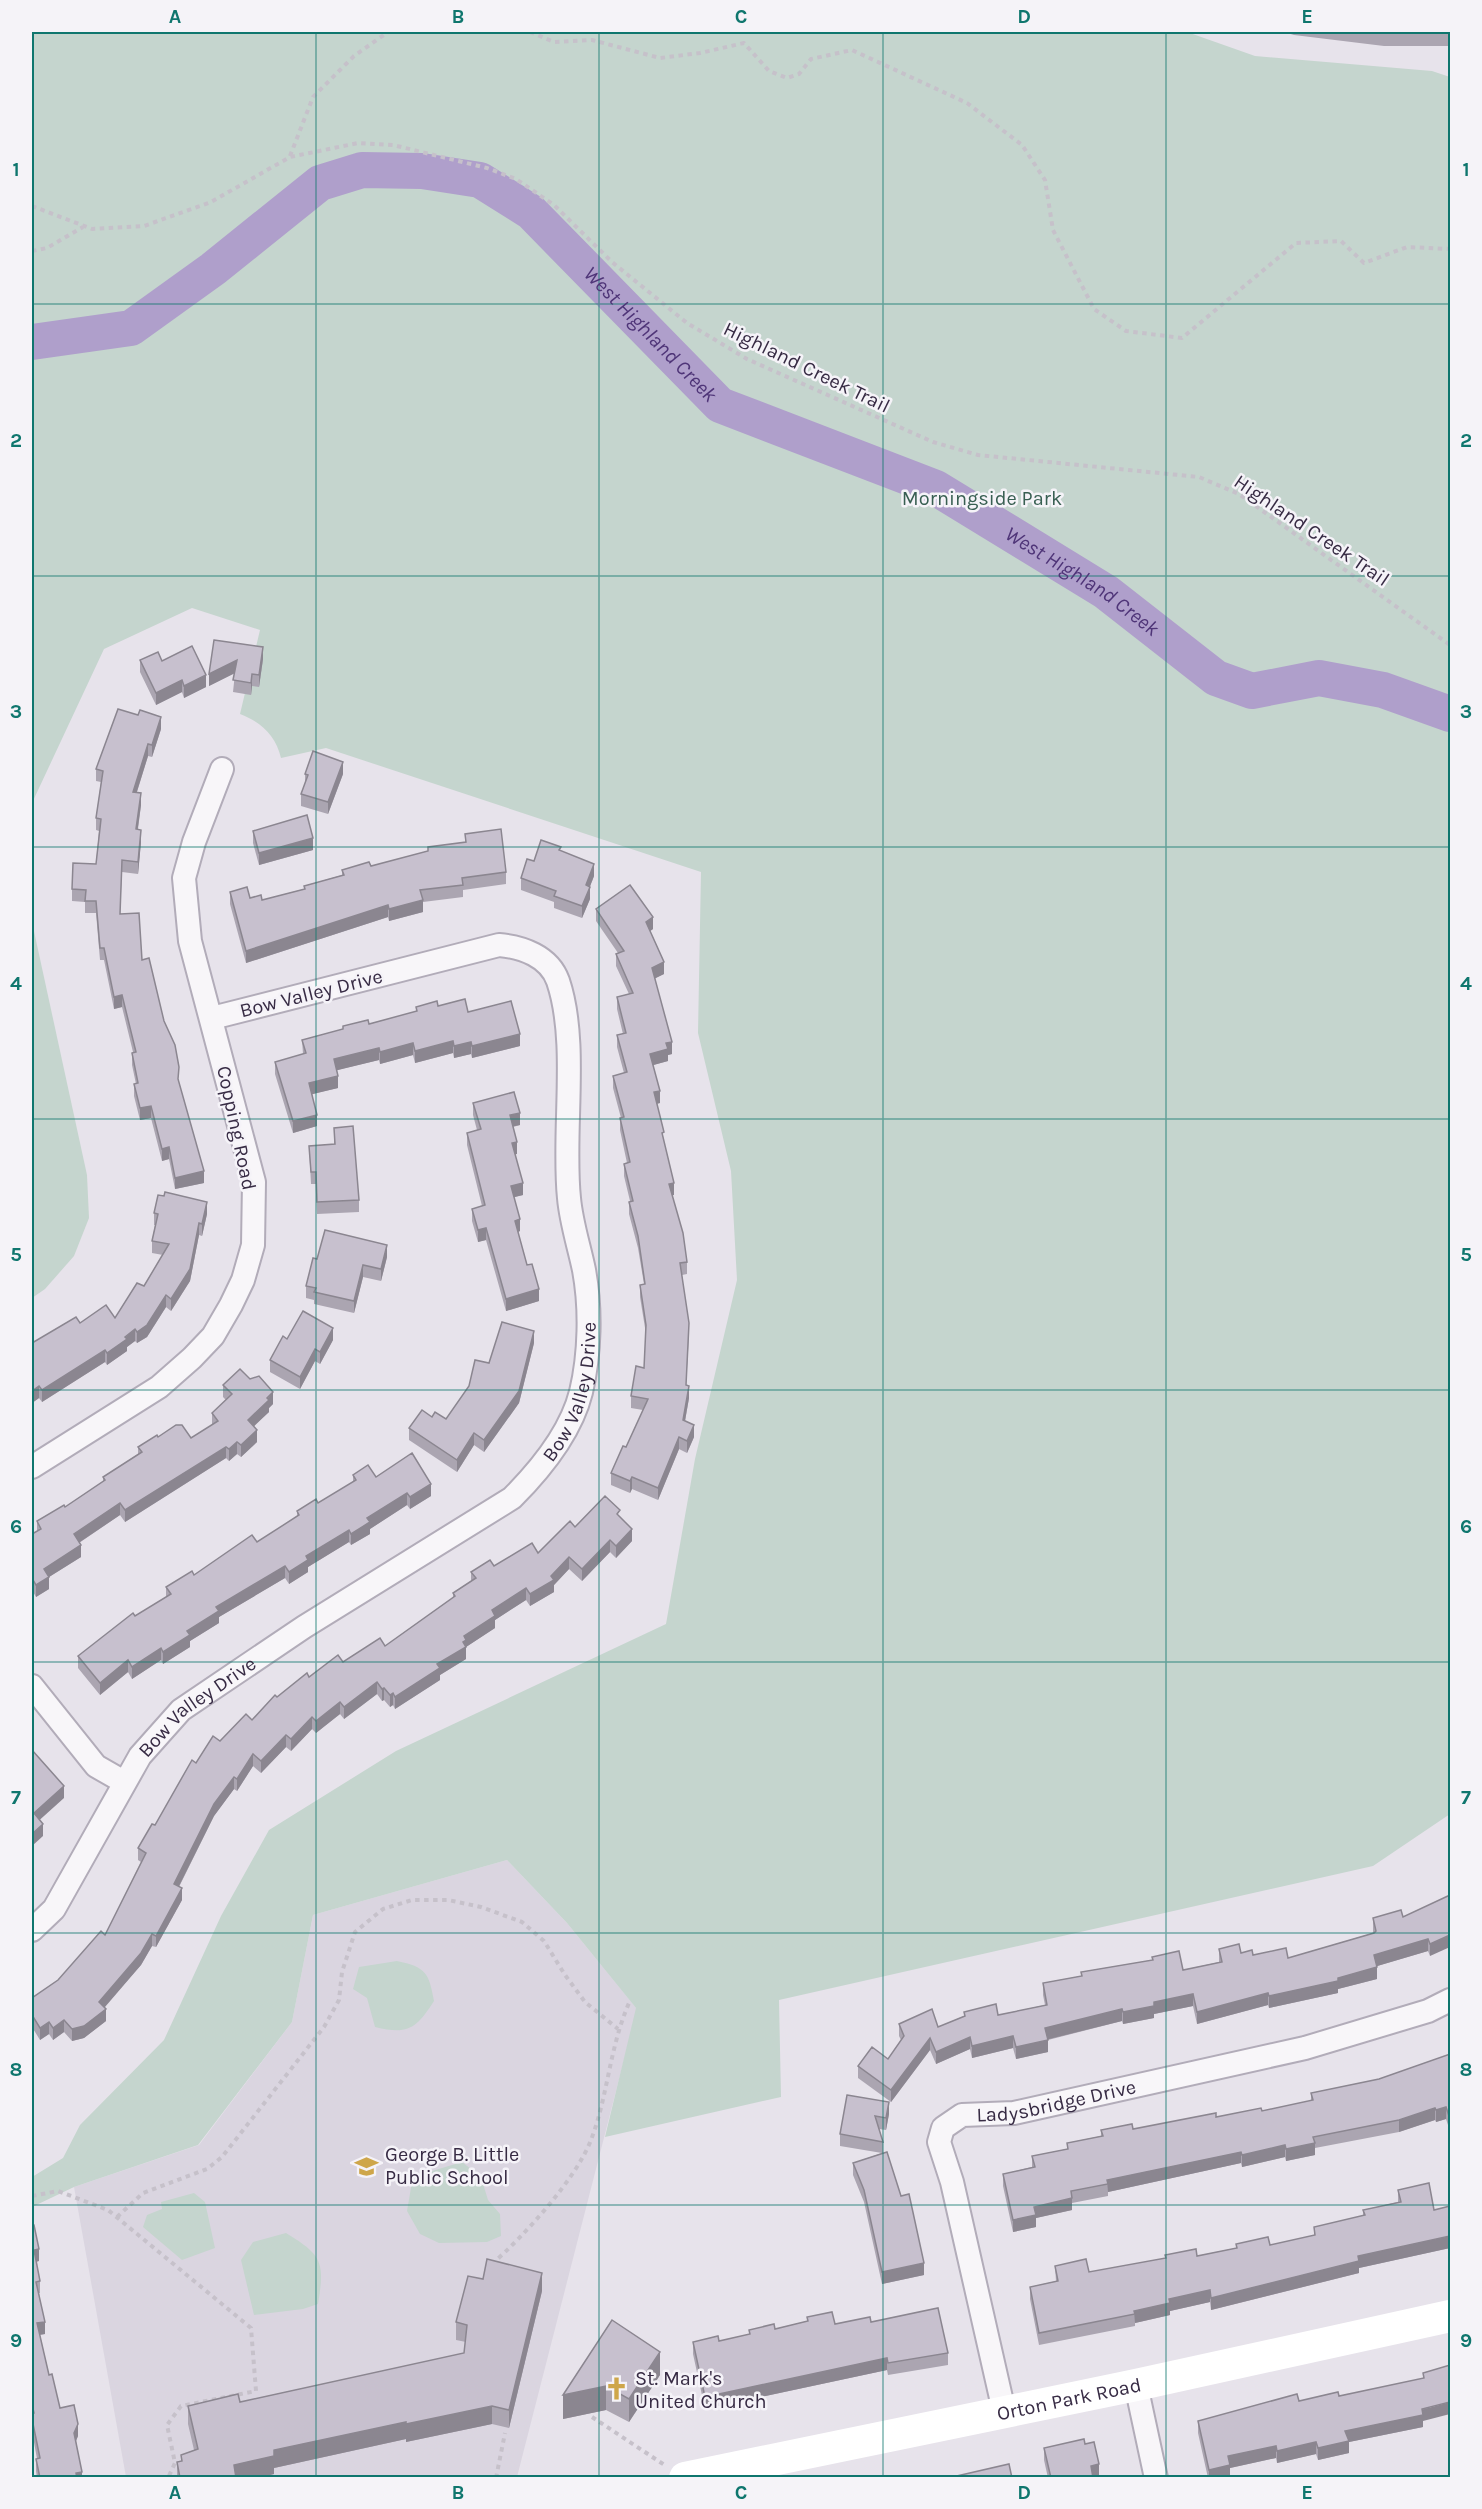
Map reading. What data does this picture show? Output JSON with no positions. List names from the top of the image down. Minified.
{"streets":{"street":["Bow Valley Drive","Copping Road","Ladysbridge Drive","Orton Park Road"],"path":["Highland Creek Trail"]},"crossings":[["Bow Valley Drive","Copping Road"],["Ladysbridge Drive","Orton Park Road"]],"water":["West Highland Creek"],"parks":["Morningside Park"],"places":{"school or university":["George B. Little Public School"],"church":["St. Mark's United Church"]},"grid":{"columns":["A","B","C","D","E"],"rows":["1","2","3","4","5","6","7","8","9"]}}
